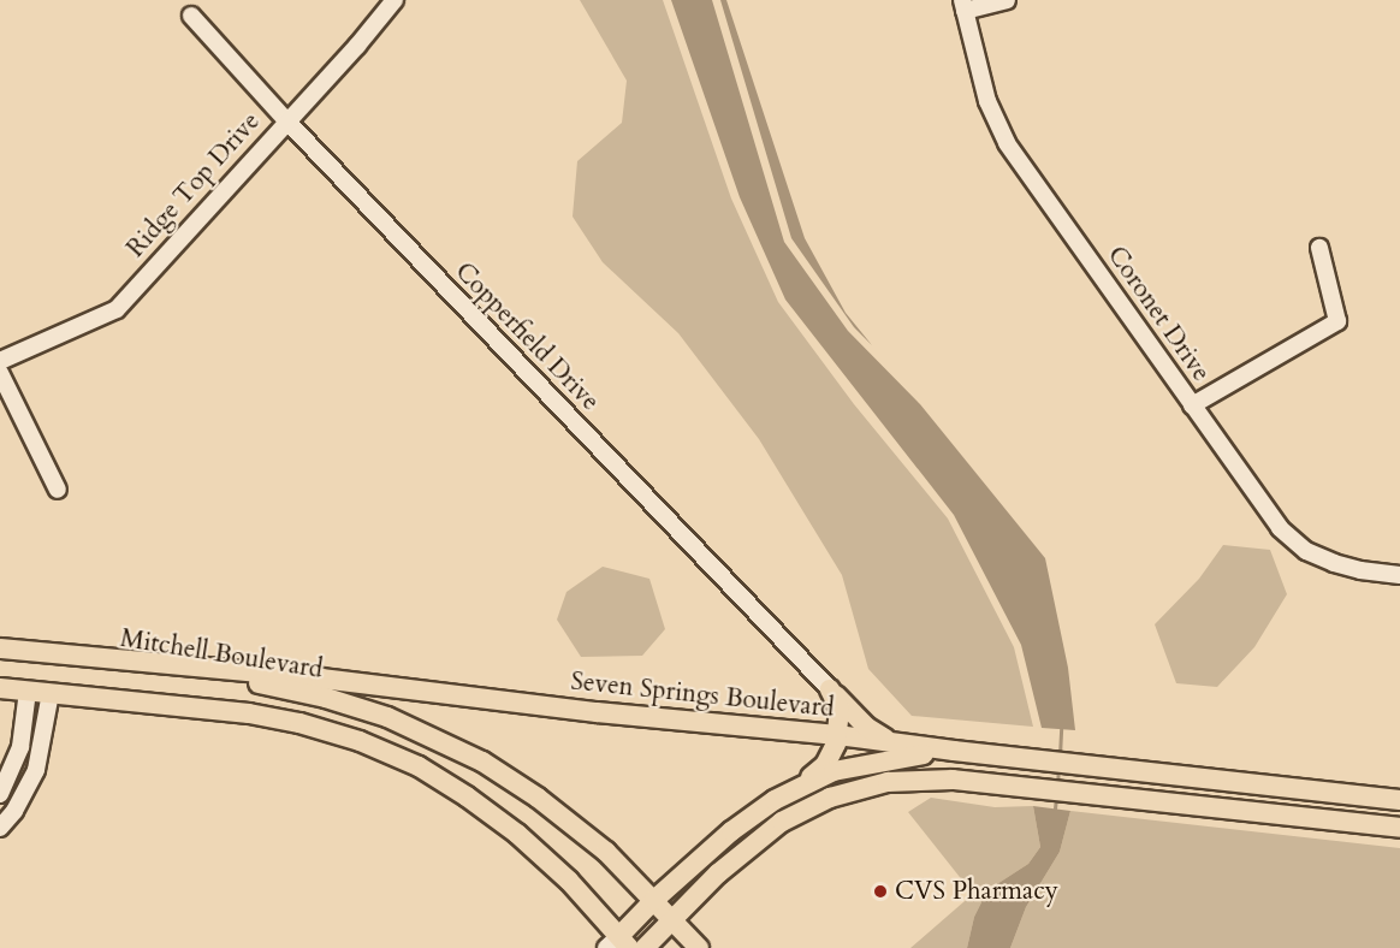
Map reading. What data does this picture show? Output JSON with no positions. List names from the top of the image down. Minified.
{"streets":{"main road":["Mitchell Boulevard","Seven Springs Boulevard"],"street":["Ridge Top Drive","Coronet Drive","Copperfield Drive"]},"crossings":[["Ridge Top Drive","Copperfield Drive"],["Mitchell Boulevard","Seven Springs Boulevard"]],"places":["CVS Pharmacy"]}
